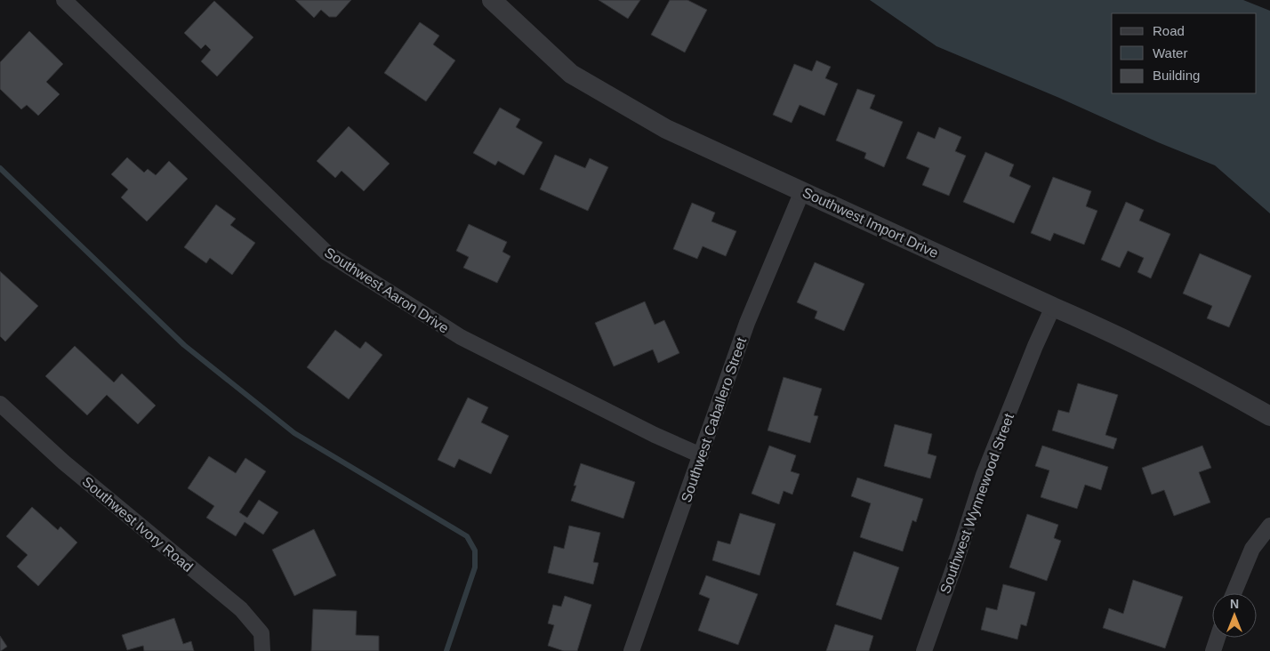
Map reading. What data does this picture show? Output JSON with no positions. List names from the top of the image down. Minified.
{"streets":{"street":["Southwest Import Drive","Southwest Aaron Drive","Southwest Caballero Street","Southwest Wynnewood Street","Southwest Ivory Road"]},"crossings":[["Southwest Import Drive","Southwest Caballero Street"],["Southwest Import Drive","Southwest Wynnewood Street"],["Southwest Aaron Drive","Southwest Caballero Street"]],"legend":["Road","Water","Building"],"north":"top"}
